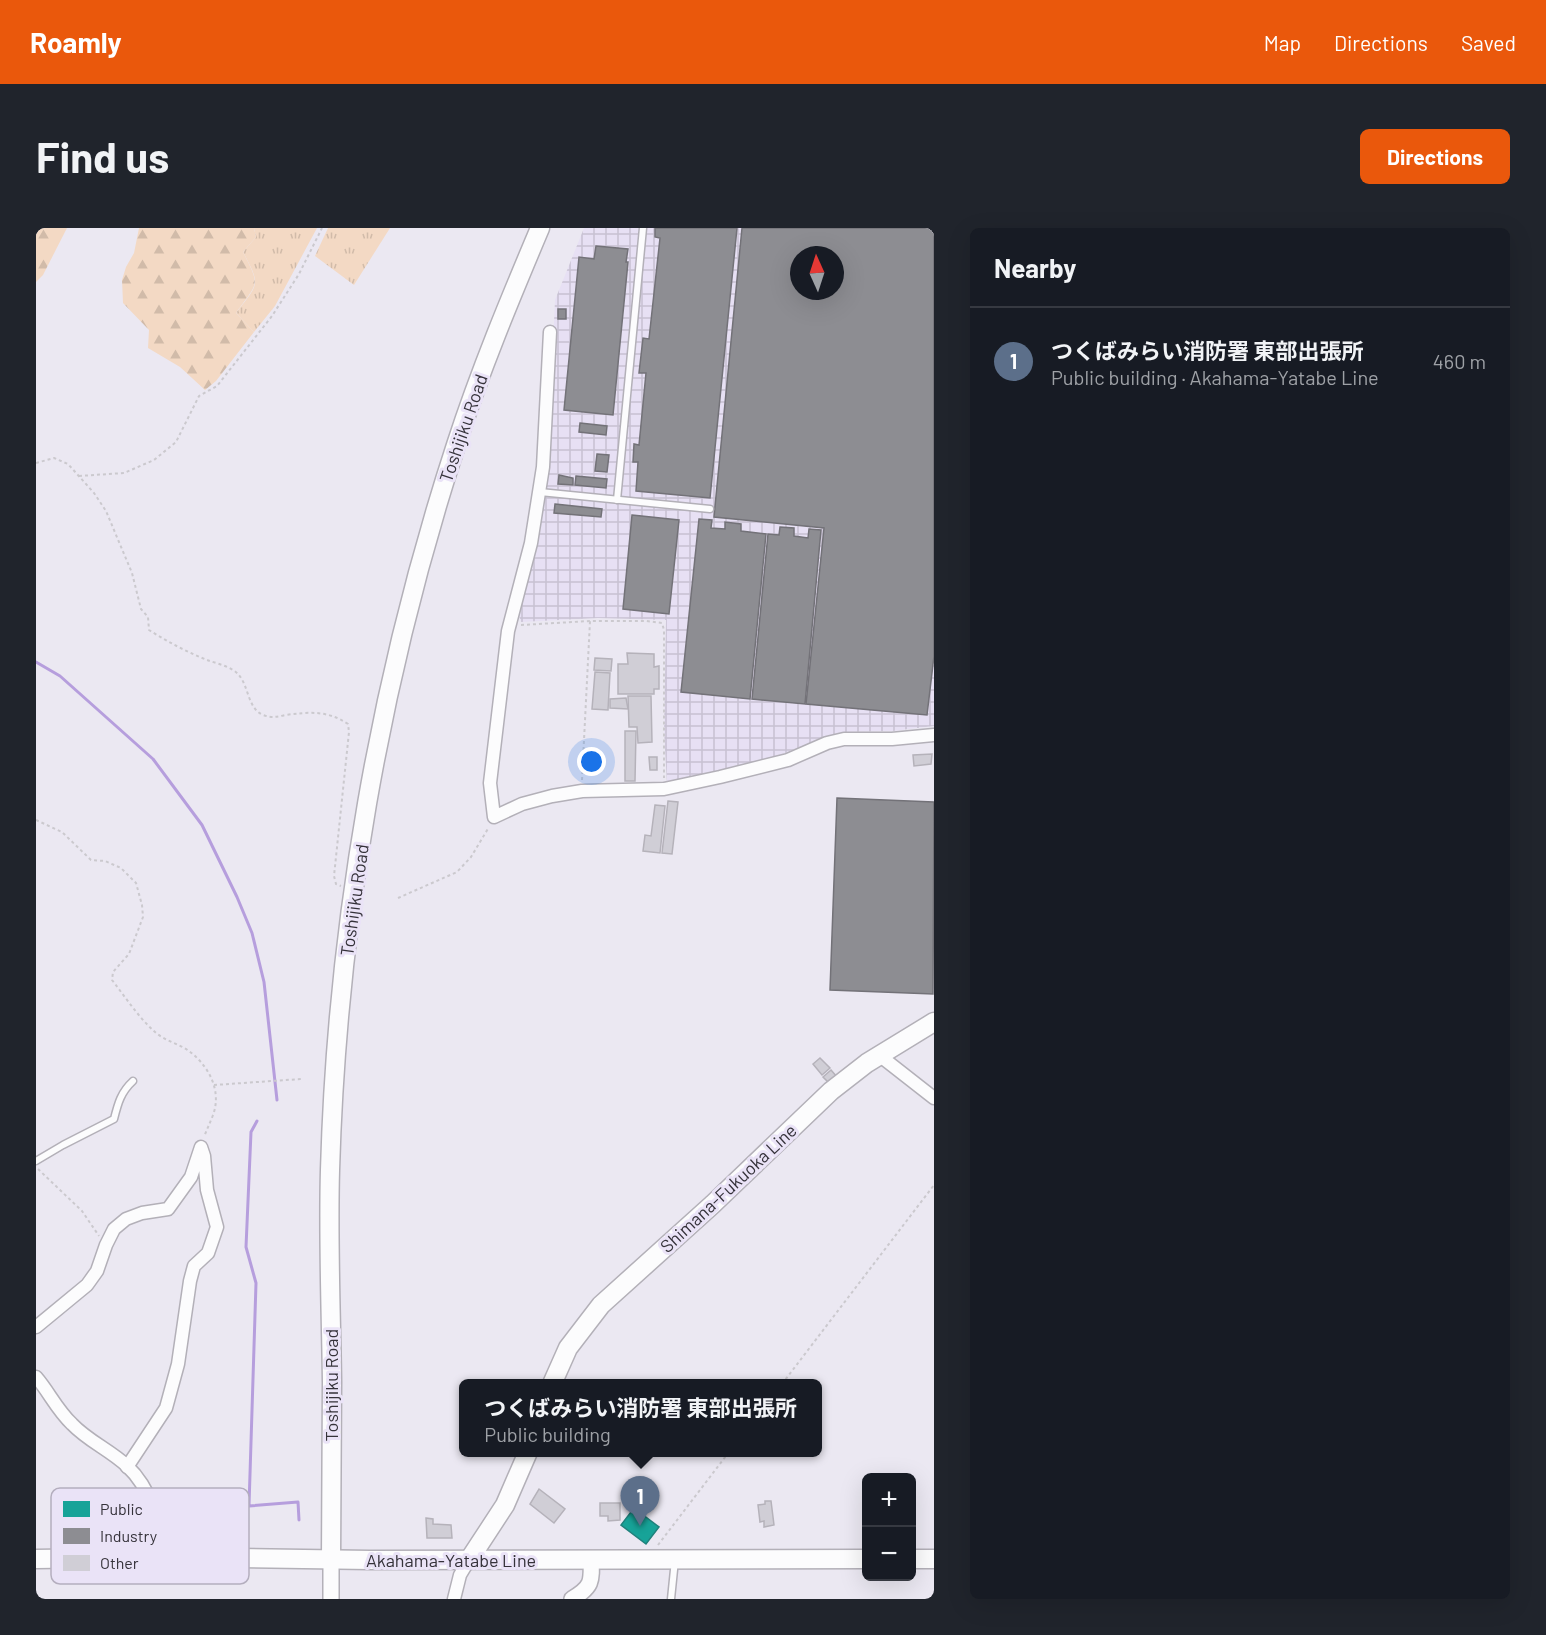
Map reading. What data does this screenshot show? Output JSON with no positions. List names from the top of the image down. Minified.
{"streets":{"main road":["Toshijiku Road","Shimana-Fukuoka Line","Akahama-Yatabe Line"]},"crossings":[["Toshijiku Road","Akahama-Yatabe Line"]],"legend":["Public","Industry","Other"],"north":"top","page":{"header":"Roamly","nav":["Map","Directions","Saved"],"buttons":"Directions","title":"Find us","heading":"Nearby","list":[{"mark":"1","name":"つくばみらい消防署 東部出張所","note":"Public building · Akahama-Yatabe Line","value":"460 m"}],"popup":["つくばみらい消防署 東部出張所","Public building"],"map_buttons":["+","−"],"pins":"1"}}
